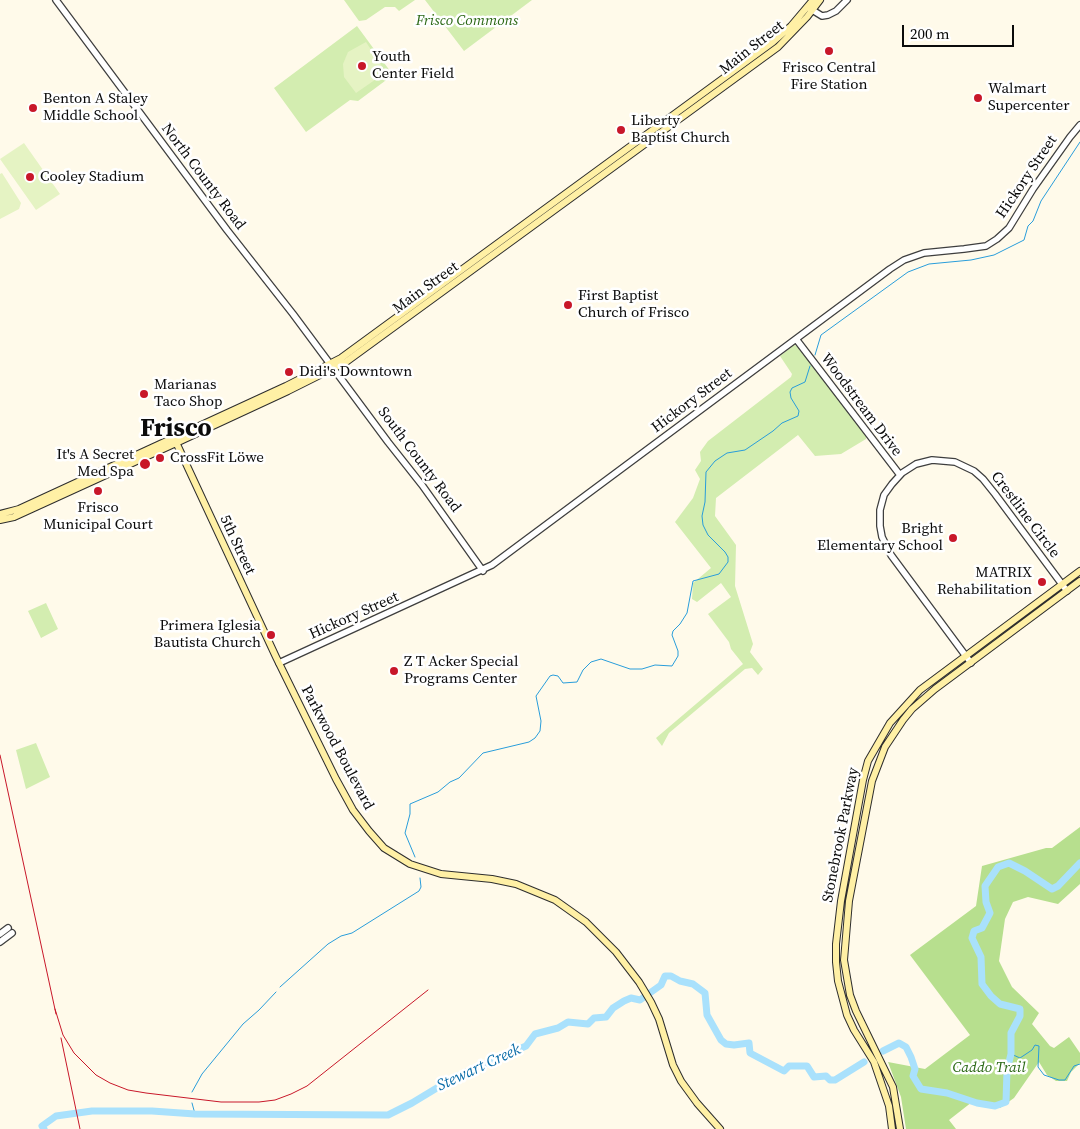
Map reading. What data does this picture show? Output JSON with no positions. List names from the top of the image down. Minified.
{"streets":{"main road":["Main Street","5th Street","Parkwood Boulevard","Stonebrook Parkway"],"street":["North County Road","Hickory Street","Woodstream Drive","South County Road","Crestline Circle"]},"crossings":[["Main Street","North County Road"],["Main Street","South County Road"],["Main Street","5th Street"],["North County Road","South County Road"],["Hickory Street","Woodstream Drive"],["Hickory Street","South County Road"],["Hickory Street","5th Street"],["Hickory Street","Parkwood Boulevard"],["Woodstream Drive","Crestline Circle"],["Woodstream Drive","Stonebrook Parkway"],["Crestline Circle","Stonebrook Parkway"],["5th Street","Parkwood Boulevard"]],"districts":["Frisco"],"water":["Stewart Creek"],"parks":["Frisco Commons","Caddo Trail"],"places":["Frisco Central Fire Station","Youth Center Field","Walmart Supercenter","Benton A Staley Middle School","Liberty Baptist Church","Cooley Stadium","First Baptist Church of Frisco","Didi's Downtown","Marianas Taco Shop","CrossFit Löwe","It's A Secret Med Spa","Frisco Municipal Court","Bright Elementary School","MATRIX Rehabilitation","Primera Iglesia Bautista Church","Z T Acker Special Programs Center"],"scale_bar":"200 m"}
